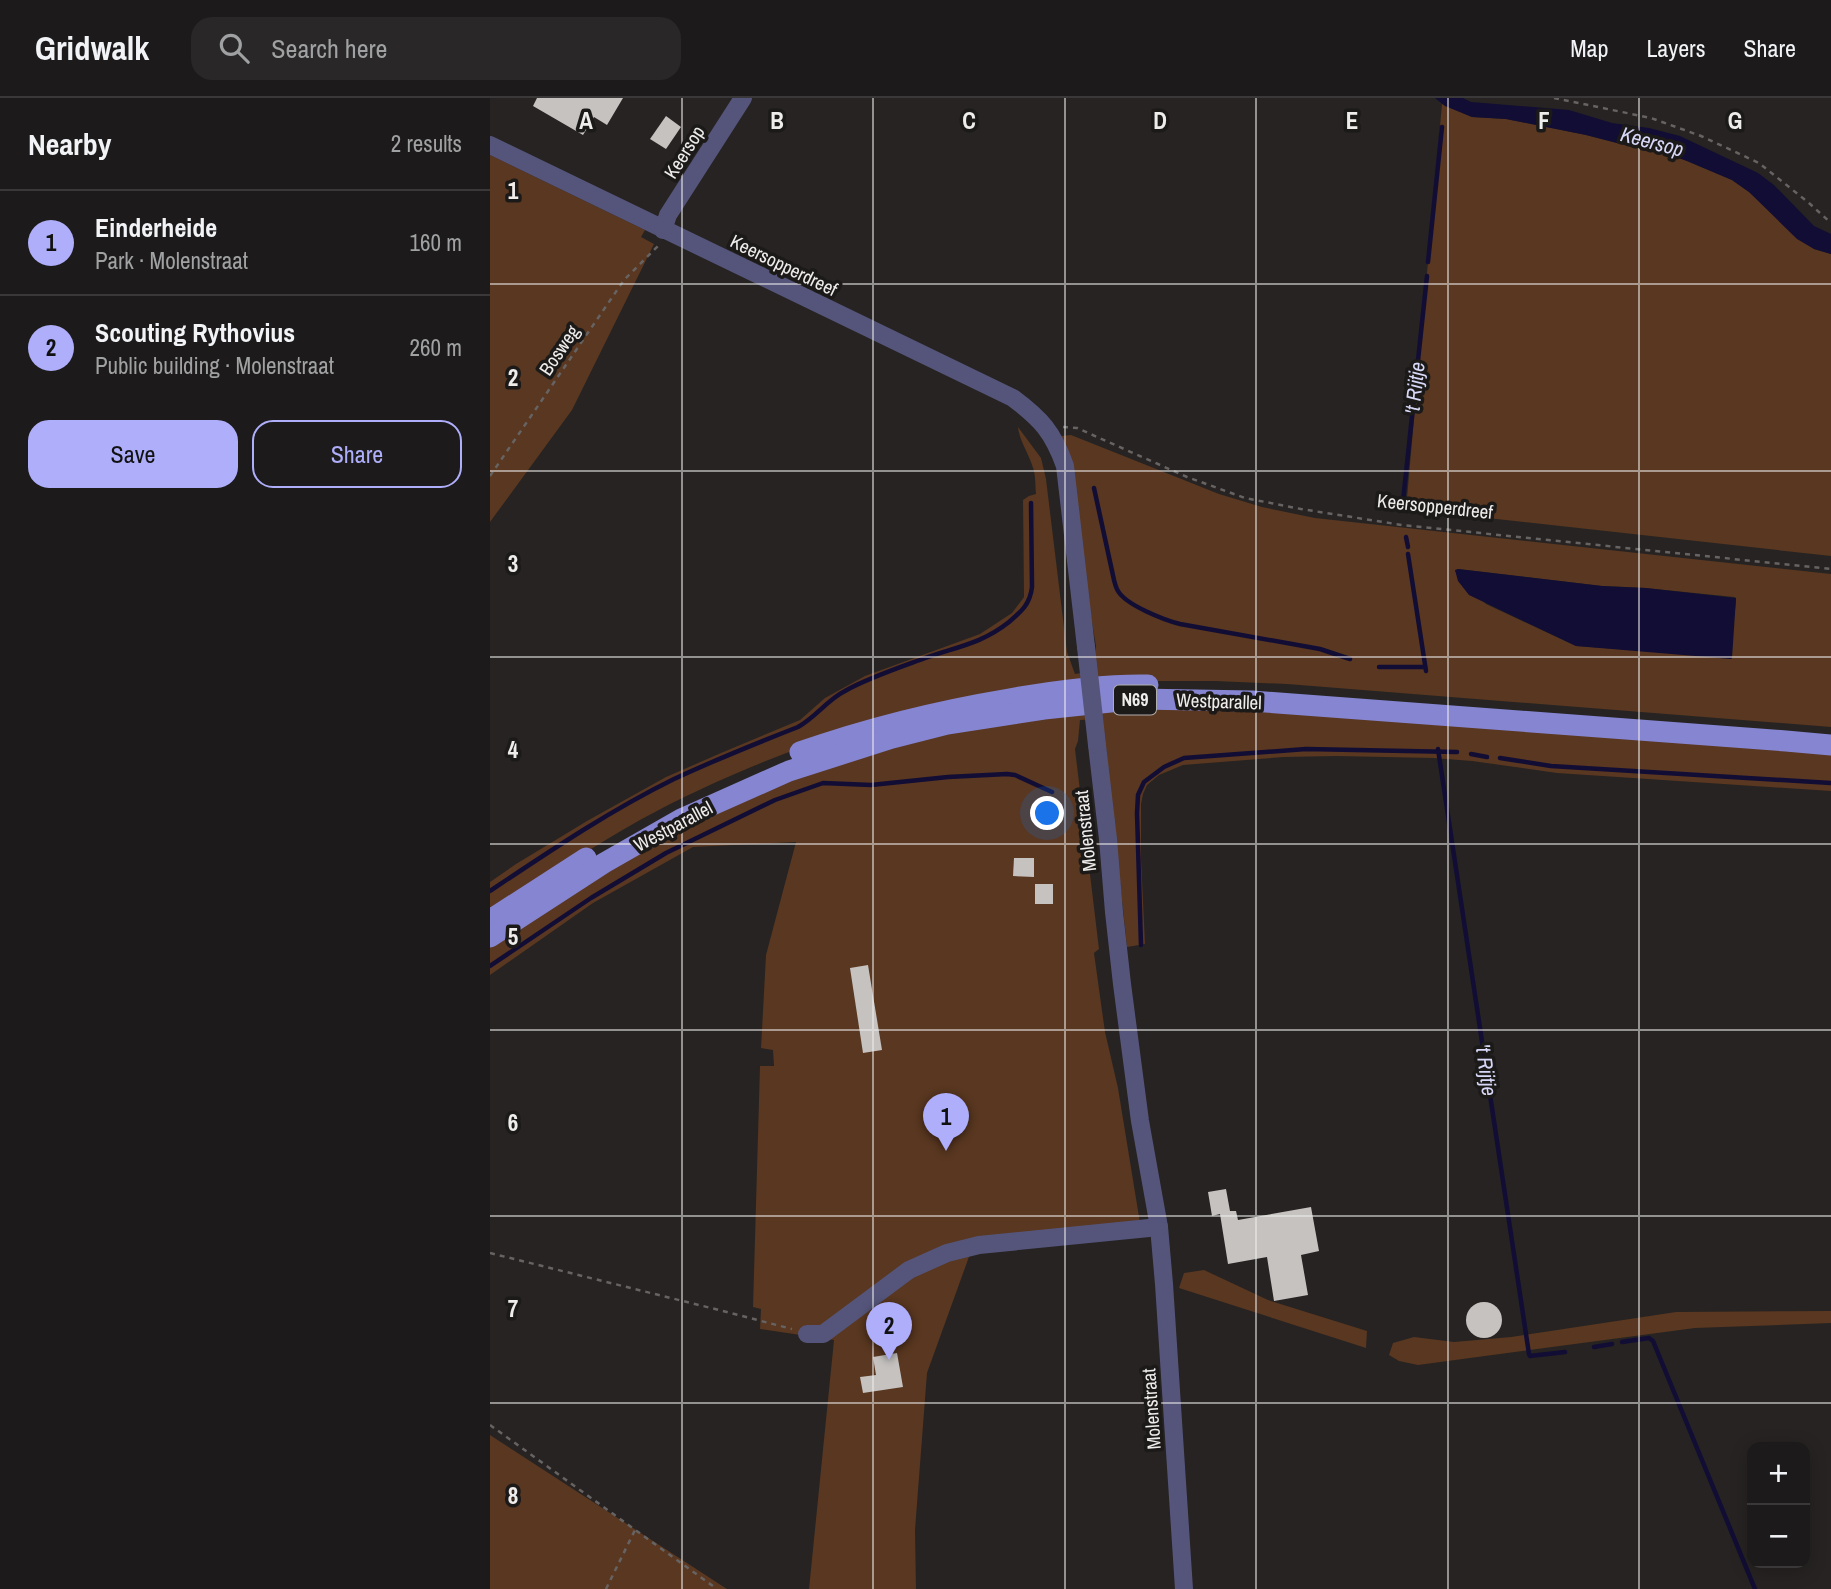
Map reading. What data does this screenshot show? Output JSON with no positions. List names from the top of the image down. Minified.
{"streets":{"main road":["N69","Westparallel"],"street":["Keersop","Keersopperdreef","Molenstraat"],"path":["Bosweg"]},"crossings":[["Keersop","Keersopperdreef"],["Keersop","Bosweg"],["Keersopperdreef","Bosweg"],["Keersopperdreef","Molenstraat"]],"water":["Keersop","'t Rijtje"],"page":{"header":"Gridwalk","search":"Search here","nav":["Map","Layers","Share"],"heading":["Nearby","2 results"],"list":[{"mark":"1","name":"Einderheide","note":"Park · Molenstraat","value":"160 m"},{"mark":"2","name":"Scouting Rythovius","note":"Public building · Molenstraat","value":"260 m"}],"buttons":["Save","Share"],"pins":["1","2"],"map_buttons":["+","−"]},"grid":{"columns":["A","B","C","D","E","F","G"],"rows":["1","2","3","4","5","6","7","8"]}}
